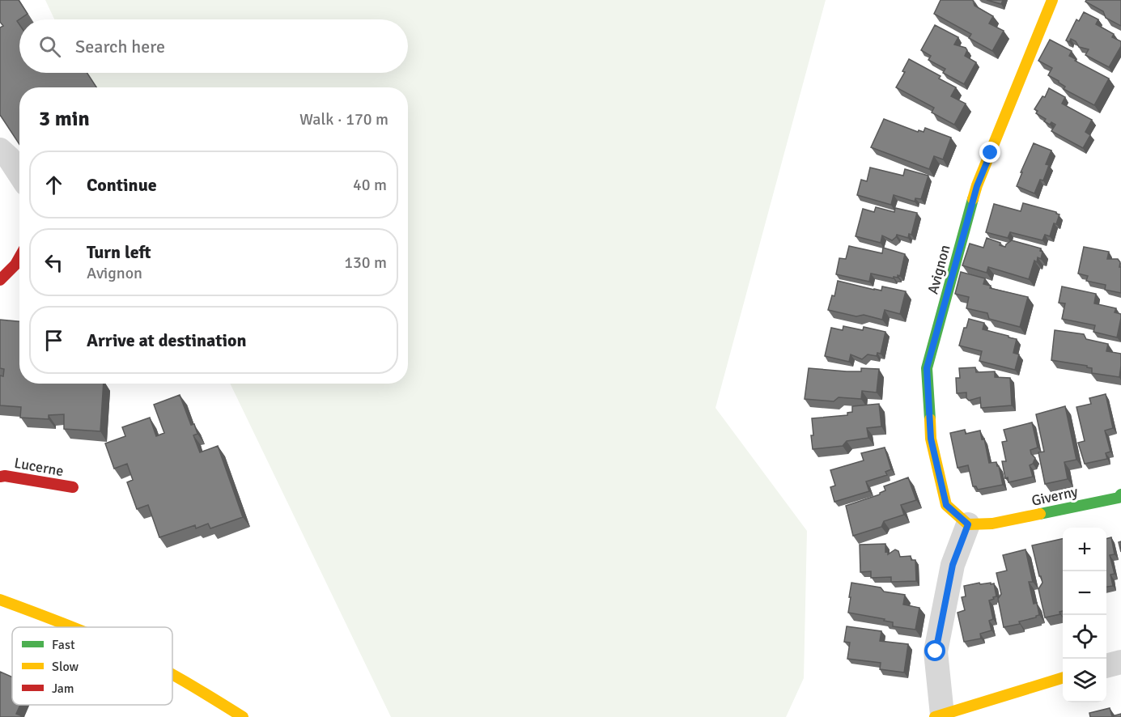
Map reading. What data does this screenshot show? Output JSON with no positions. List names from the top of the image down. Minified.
{"streets":{"street":["Avignon","Lucerne","Giverny"]},"crossings":[["Avignon","Giverny"]],"legend":["Fast","Slow","Jam"],"page":{"search":"Search here","heading":["3 min","Walk · 170 m"],"list":[["Continue","40 m"],["Turn left","Avignon","130 m"],"Arrive at destination"],"map_buttons":["+","−"]}}
